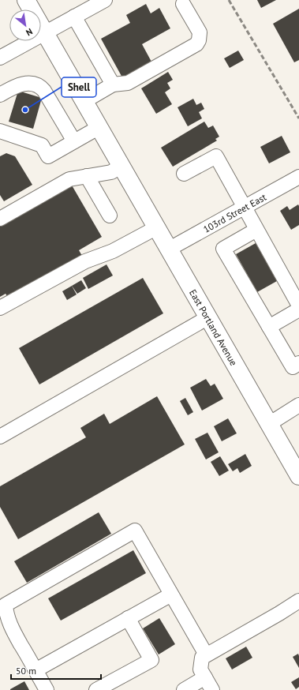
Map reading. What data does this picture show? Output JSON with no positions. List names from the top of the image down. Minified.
{"streets":{"main road":["East Portland Avenue"],"street":["103rd Street East"]},"crossings":[["103rd Street East","East Portland Avenue"]],"places":["Shell"],"scale_bar":"50 m","north":"bottom right"}
